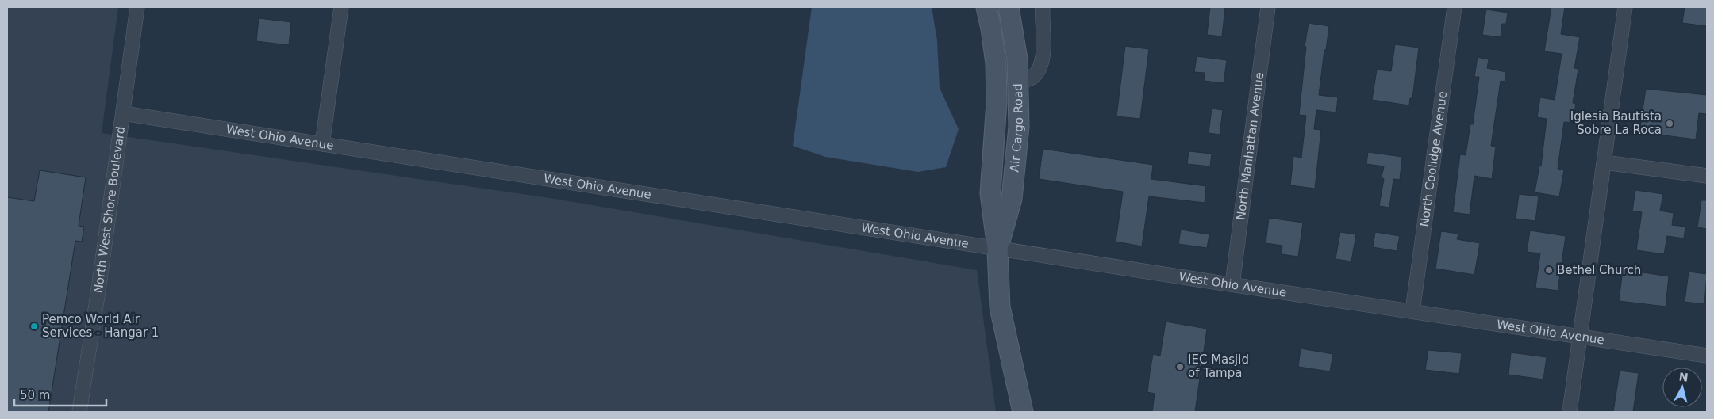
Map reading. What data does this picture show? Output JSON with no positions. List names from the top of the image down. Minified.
{"streets":{"street":["Air Cargo Road","West Ohio Avenue","North Manhattan Avenue","North Coolidge Avenue","North West Shore Boulevard"]},"crossings":[["Air Cargo Road","West Ohio Avenue"],["West Ohio Avenue","North Manhattan Avenue"],["West Ohio Avenue","North Coolidge Avenue"],["West Ohio Avenue","North West Shore Boulevard"]],"places":["Iglesia Bautista Sobre La Roca","Bethel Church","Pemco World Air Services - Hangar 1","IEC Masjid of Tampa"],"scale_bar":"50 m","north":"top"}
